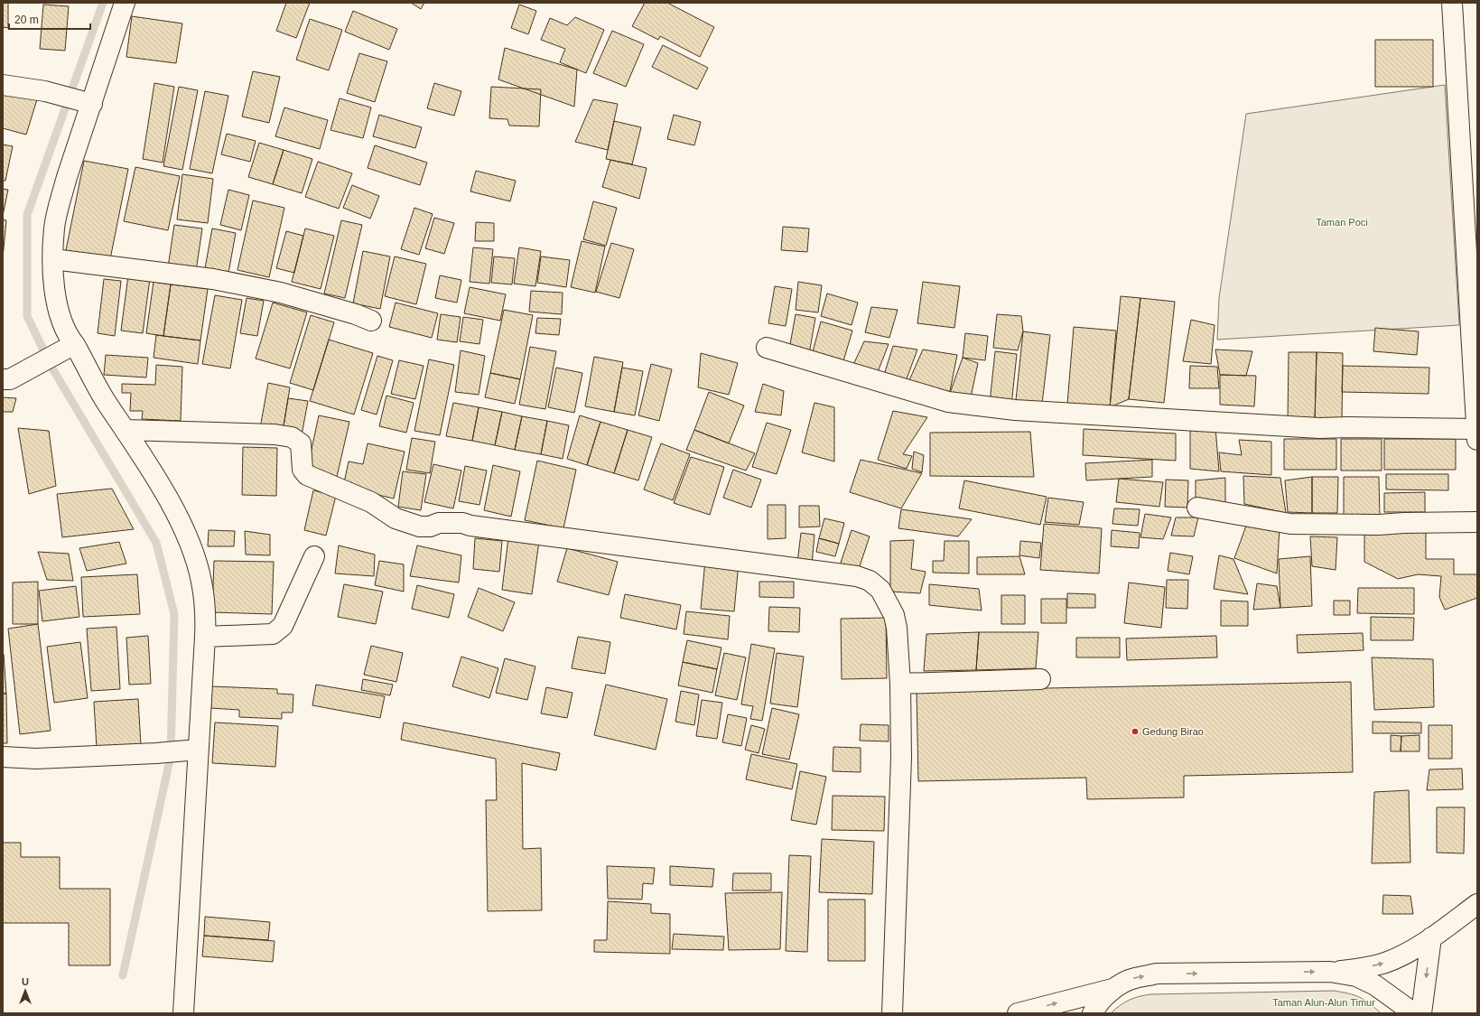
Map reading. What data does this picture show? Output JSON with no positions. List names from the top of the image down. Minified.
{"parks":["Taman Poci","Taman Alun-Alun Timur"],"places":["Gedung Birao"],"scale_bar":"20 m","north":"top"}
